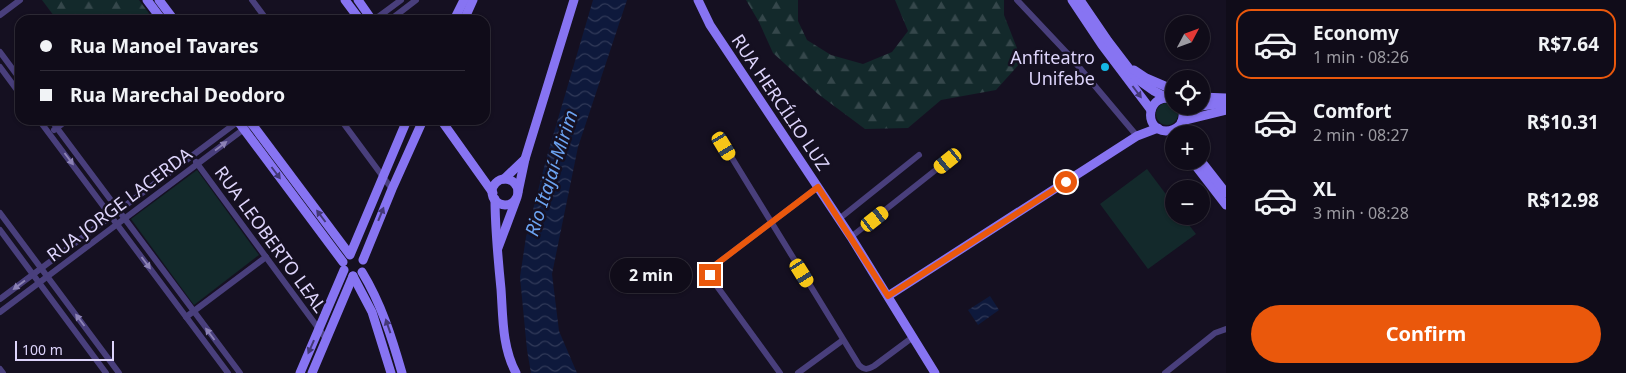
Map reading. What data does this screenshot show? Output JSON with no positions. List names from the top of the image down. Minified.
{"streets":{"main road":["RUA HERCÍLIO LUZ"],"street":["RUA JORGE LACERDA","RUA LEOBERTO LEAL"]},"crossings":[["RUA JORGE LACERDA","RUA LEOBERTO LEAL"]],"water":["Rio Itajaí-Mirim"],"places":["Anfiteatro Unifebe"],"scale_bar":"100 m","north":"top right","page":{"list":[{"name":"Economy","note":"1 min · 08:26","value":"R$7.64"},{"name":"Comfort","note":"2 min · 08:27","value":"R$10.31"},{"name":"XL","note":"3 min · 08:28","value":"R$12.98"}],"map_buttons":["+","−"],"banner":["Rua Manoel Tavares","Rua Marechal Deodoro"],"bubble":"2 min","buttons":"Confirm","scale":"100 m"}}
